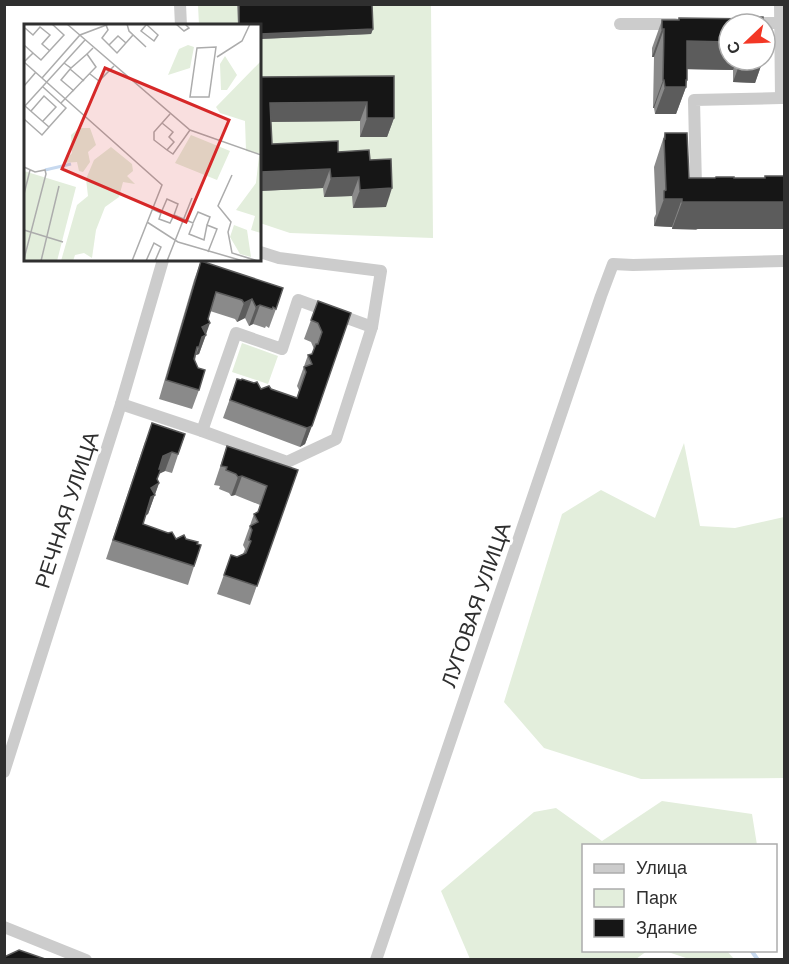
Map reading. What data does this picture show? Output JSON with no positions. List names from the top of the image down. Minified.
{"streets":{"street":["РЕЧНАЯ УЛИЦА","ЛУГОВАЯ УЛИЦА"]},"legend":["Улица","Парк","Здание"],"north":"bottom left"}
